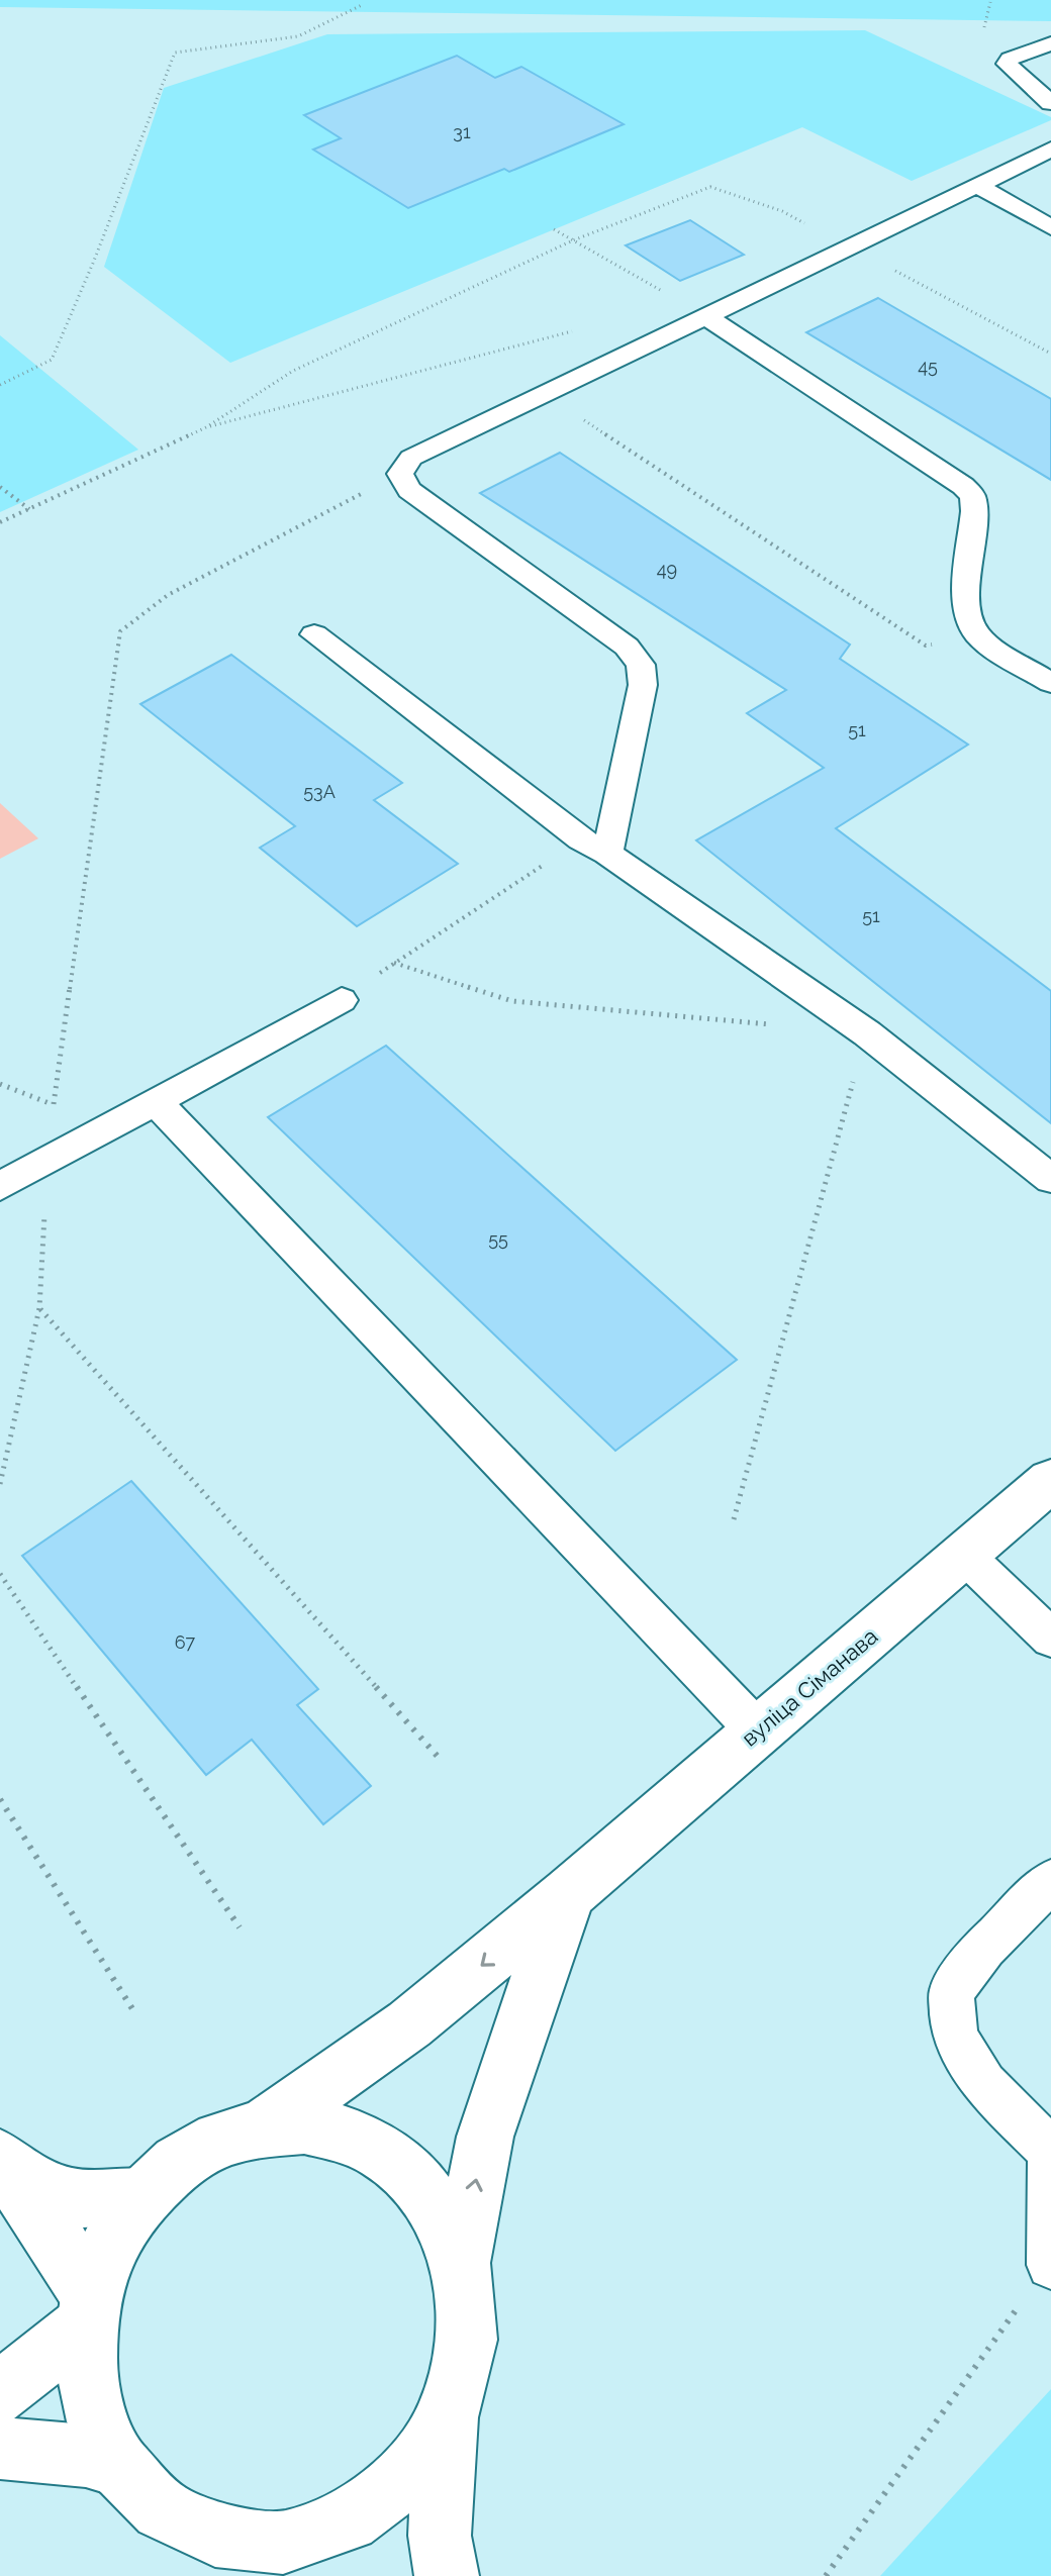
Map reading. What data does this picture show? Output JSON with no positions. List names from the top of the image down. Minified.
{"streets":{"main road":["вуліца Сіманава"]},"house_numbers":["31","45","49","51","53А","51","55","67"]}
